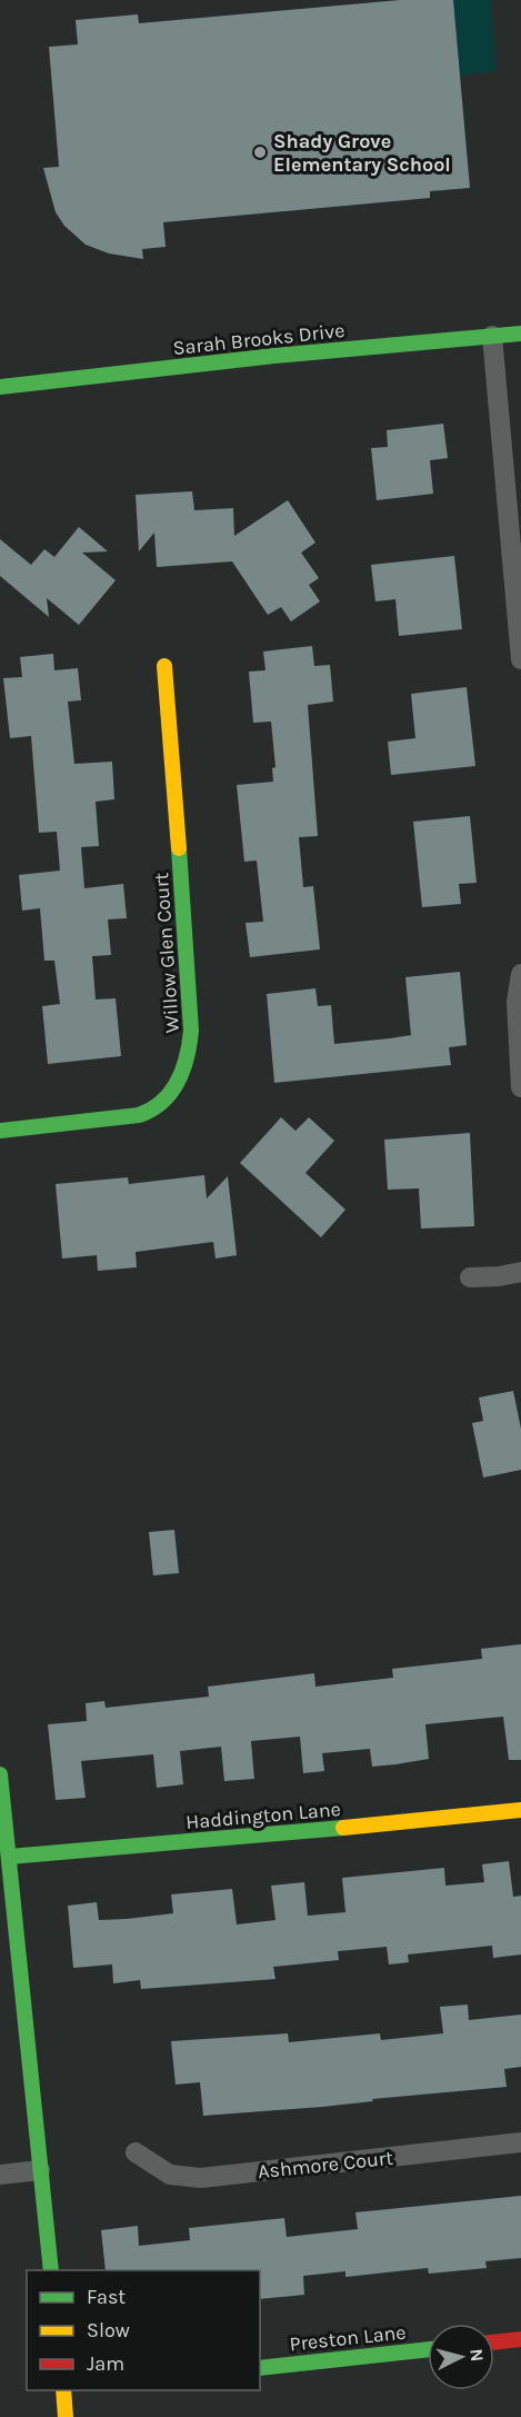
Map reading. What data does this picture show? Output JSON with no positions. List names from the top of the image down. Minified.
{"streets":{"street":["Sarah Brooks Drive","Willow Glen Court","Haddington Lane","Ashmore Court","Preston Lane"]},"places":["Shady Grove Elementary School"],"legend":["Fast","Slow","Jam"],"north":"right"}
